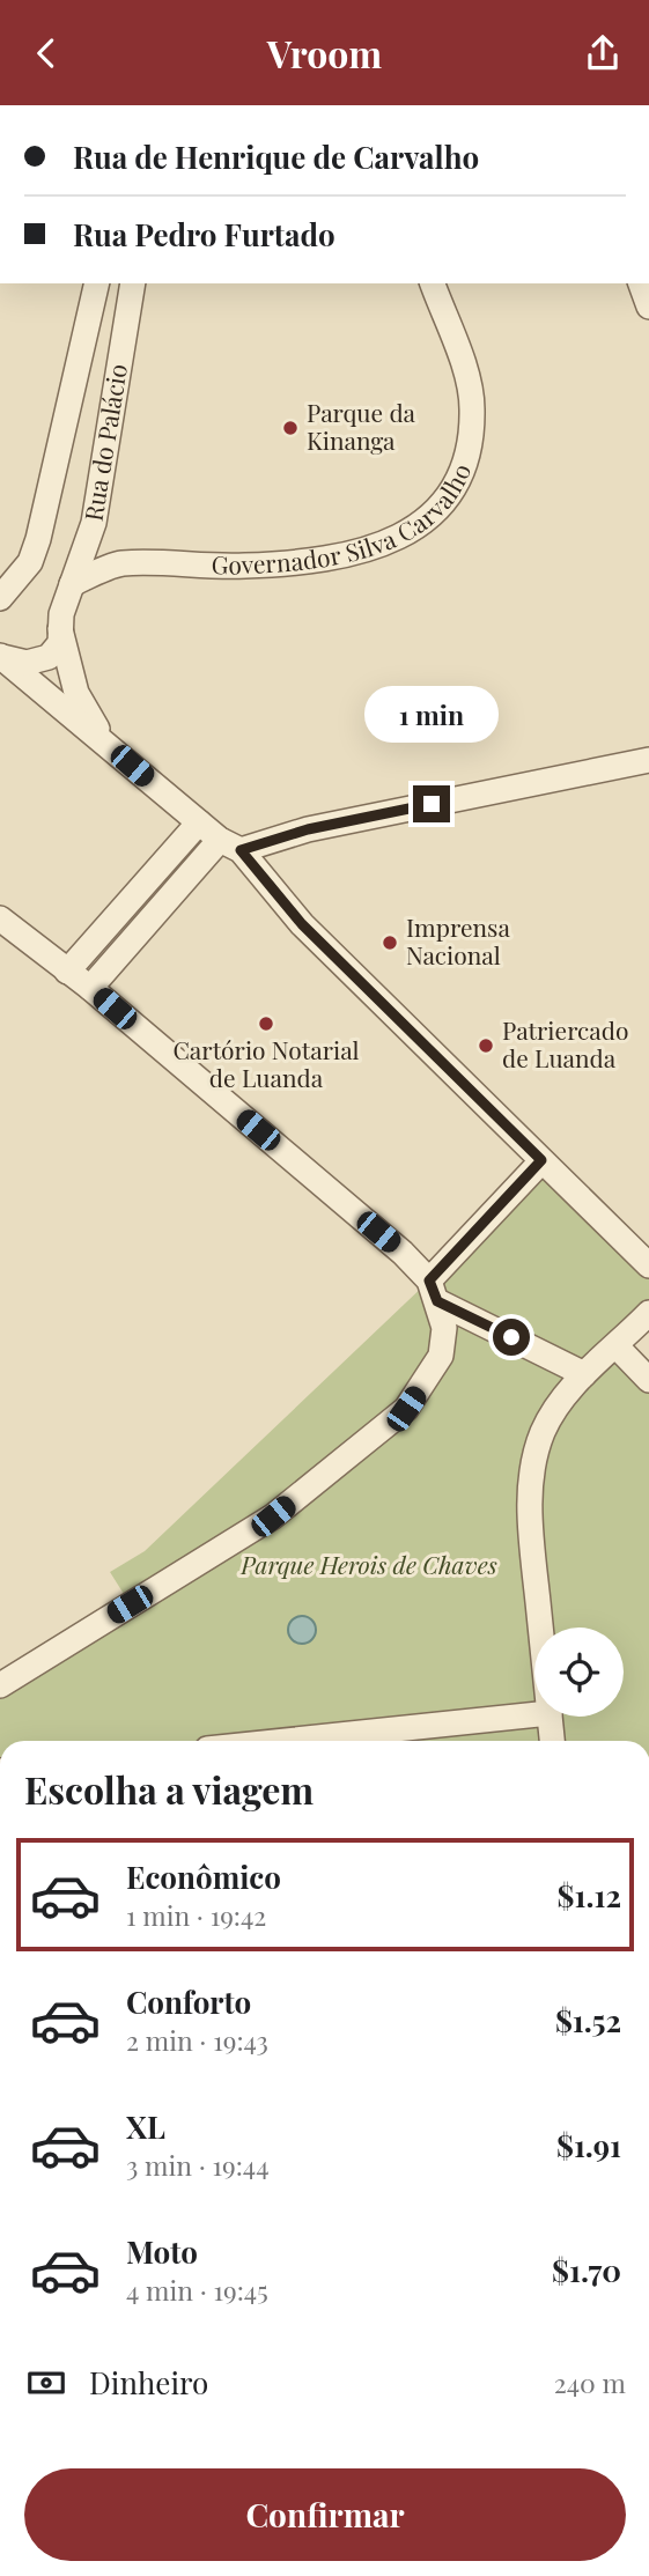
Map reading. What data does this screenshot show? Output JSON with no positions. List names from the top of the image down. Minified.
{"streets":{"street":["Rua do Palácio","Governador Silva Carvalho"]},"crossings":[["Rua do Palácio","Governador Silva Carvalho"]],"parks":["Parque Herois de Chaves"],"places":["Parque da Kinanga","Imprensa Nacional","Cartório Notarial de Luanda","Patriercado de Luanda"],"page":{"header":"Vroom","banner":["Rua de Henrique de Carvalho","Rua Pedro Furtado"],"bubble":"1 min","heading":"Escolha a viagem","list":[{"name":"Econômico","note":"1 min · 19:42","value":"$1.12"},{"name":"Conforto","note":"2 min · 19:43","value":"$1.52"},{"name":"XL","note":"3 min · 19:44","value":"$1.91"},{"name":"Moto","note":"4 min · 19:45","value":"$1.70"}],"pay":["Dinheiro","240 m"],"buttons":"Confirmar"}}
